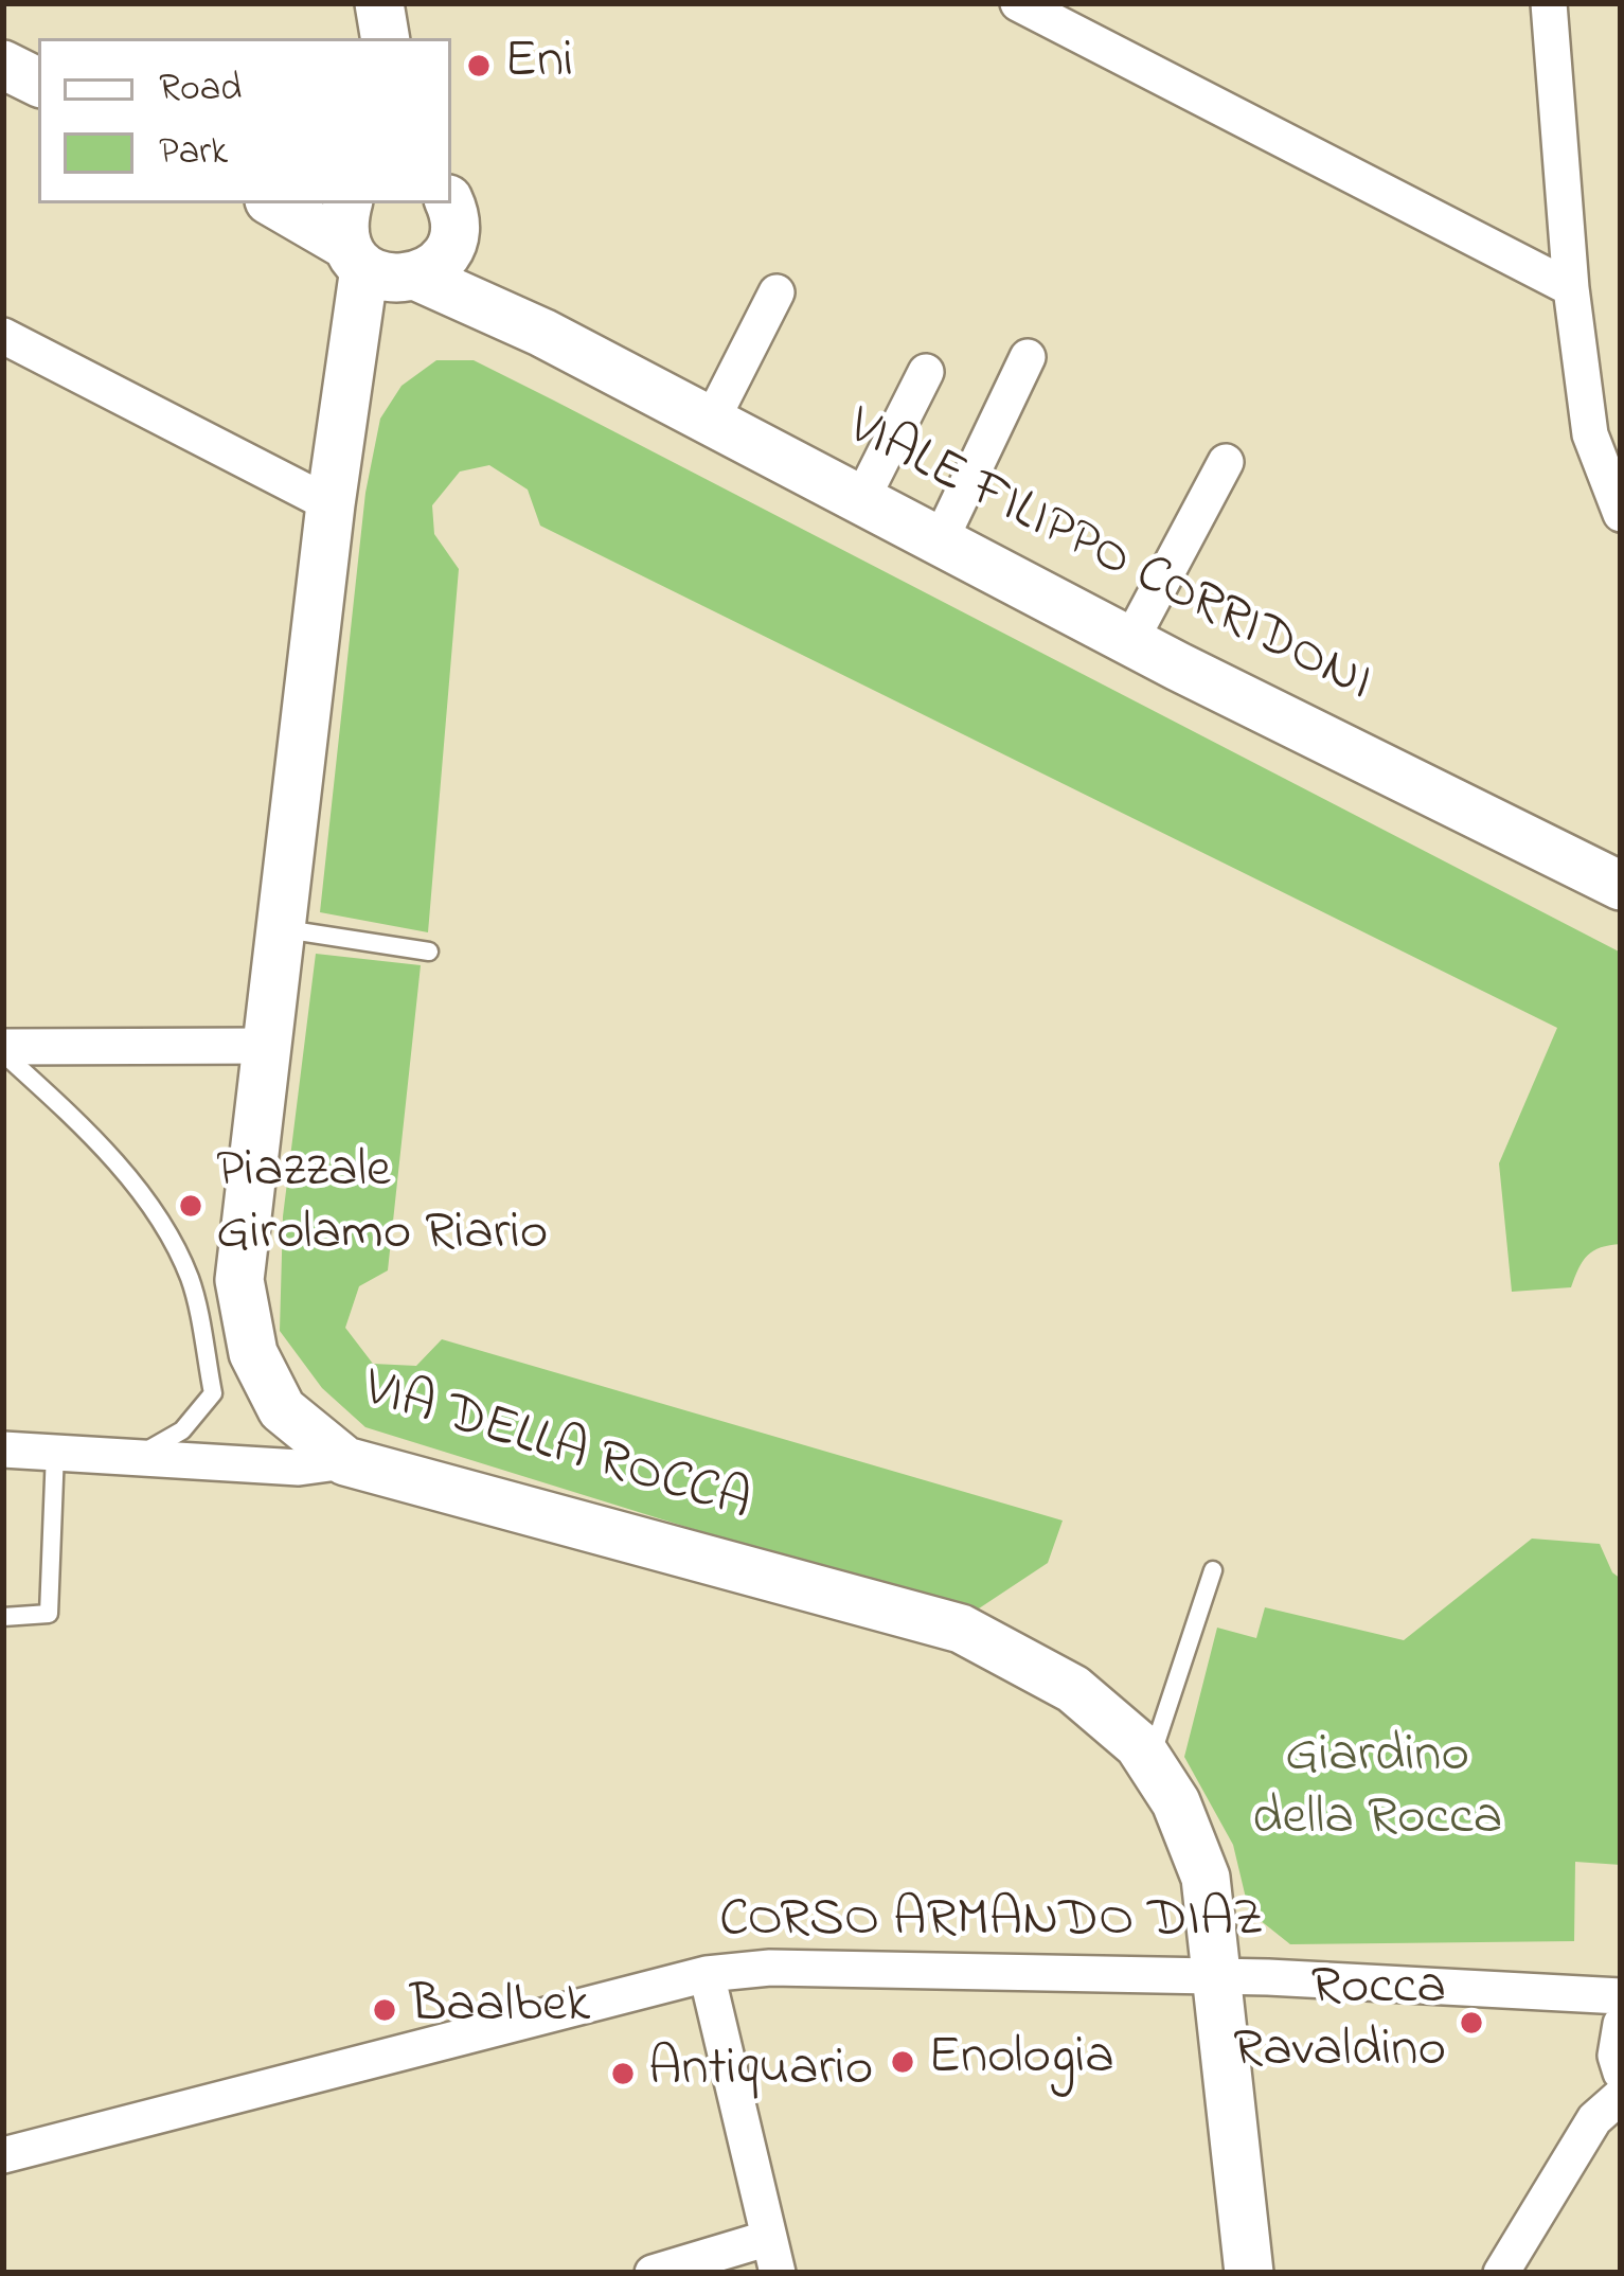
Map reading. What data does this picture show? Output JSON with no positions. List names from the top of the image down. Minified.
{"streets":{"main road":["VIALE FILIPPO CORRIDONI","VIA DELLA ROCCA"],"street":["CORSO ARMANDO DIAZ"]},"crossings":[["VIALE FILIPPO CORRIDONI","VIA DELLA ROCCA"],["VIA DELLA ROCCA","CORSO ARMANDO DIAZ"]],"parks":["Giardino della Rocca"],"places":["Eni","Piazzale Girolamo Riario","Baalbek","Rocca Ravaldino","Enologia","Antiquario"],"legend":["Road","Park"]}
